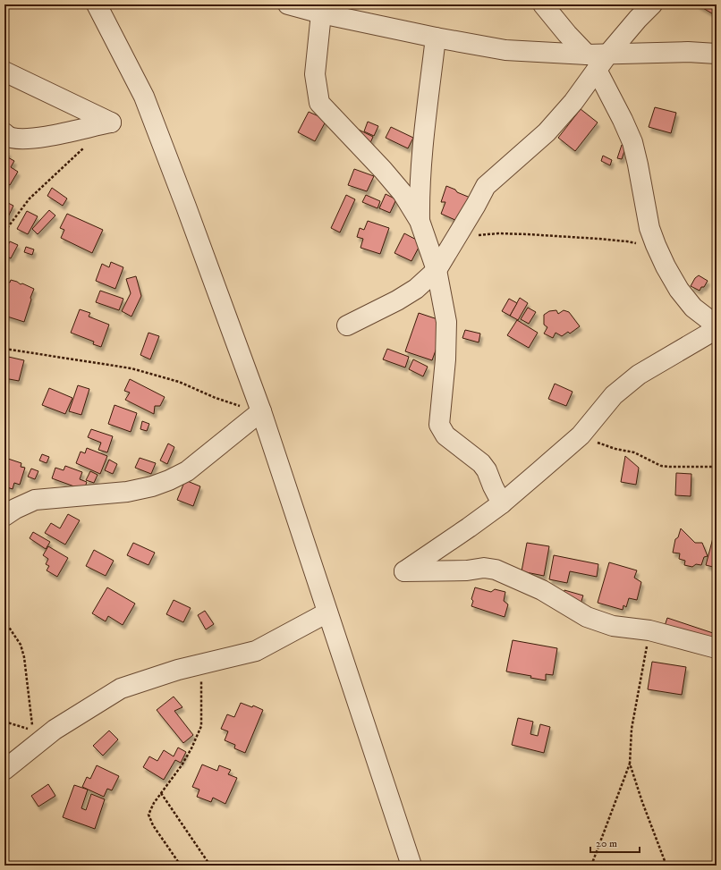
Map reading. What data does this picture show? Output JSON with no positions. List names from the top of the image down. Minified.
{"scale_bar":"20 m"}
